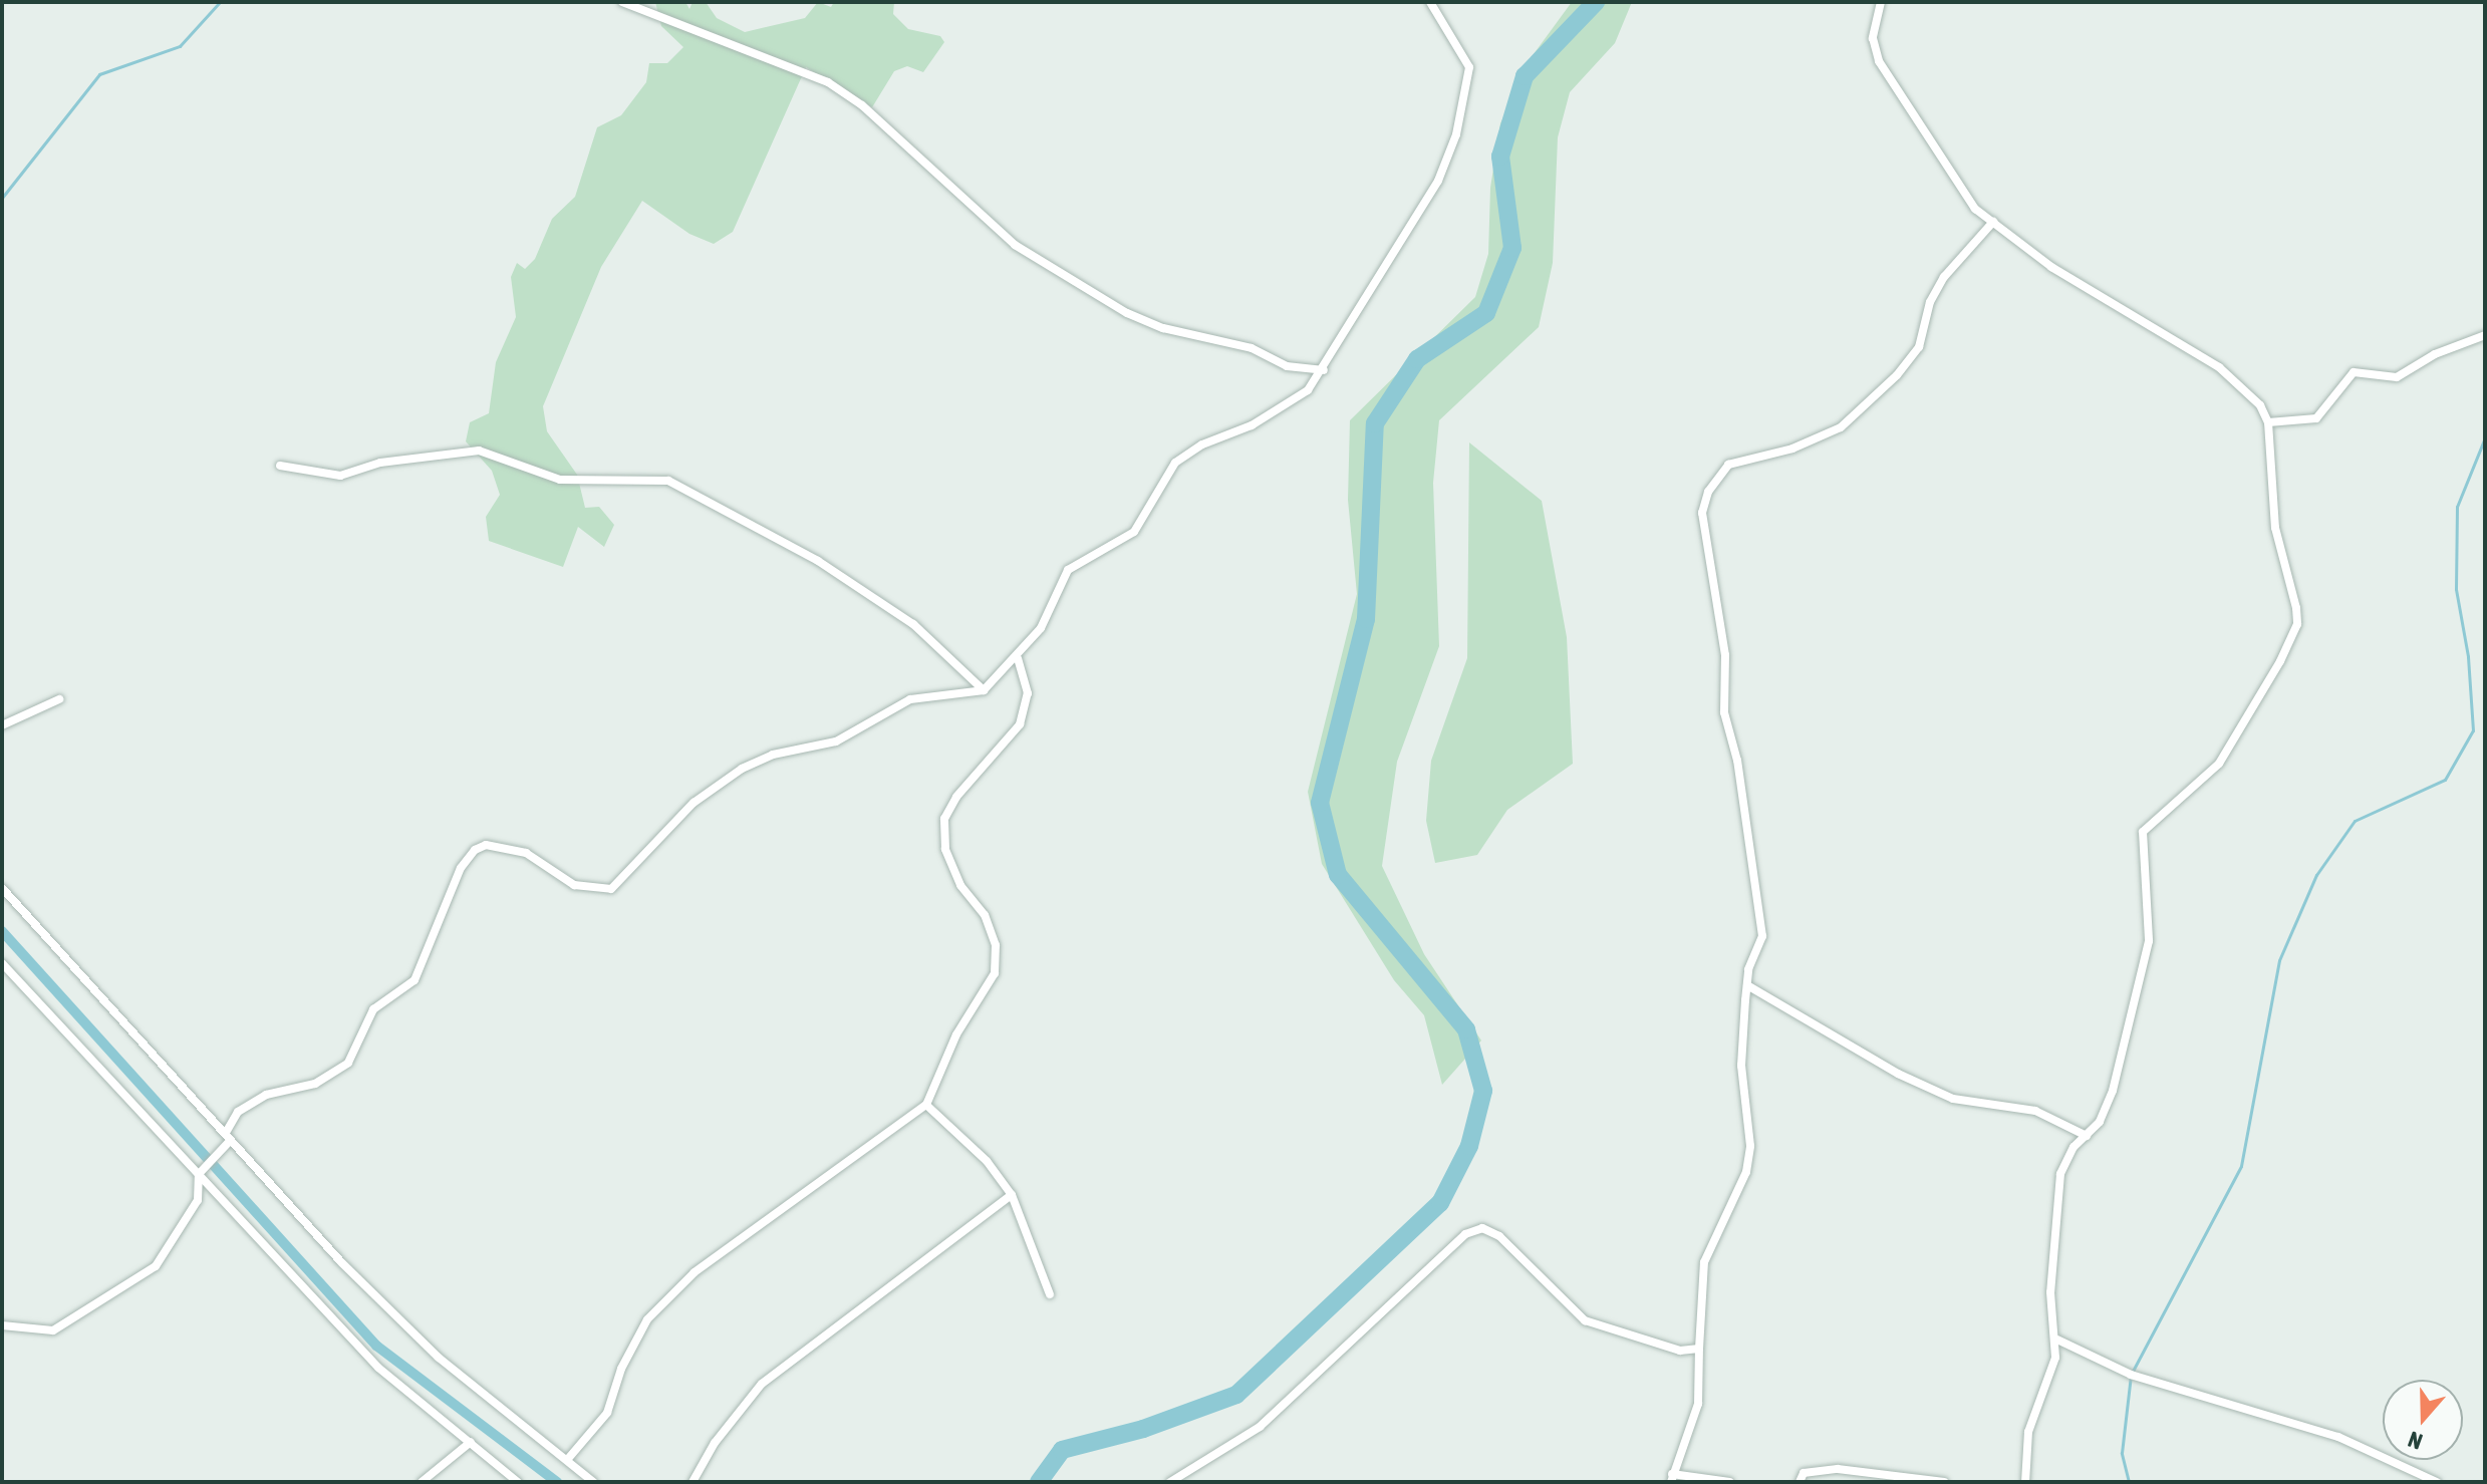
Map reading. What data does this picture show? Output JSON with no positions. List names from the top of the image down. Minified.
{"north":"bottom"}
